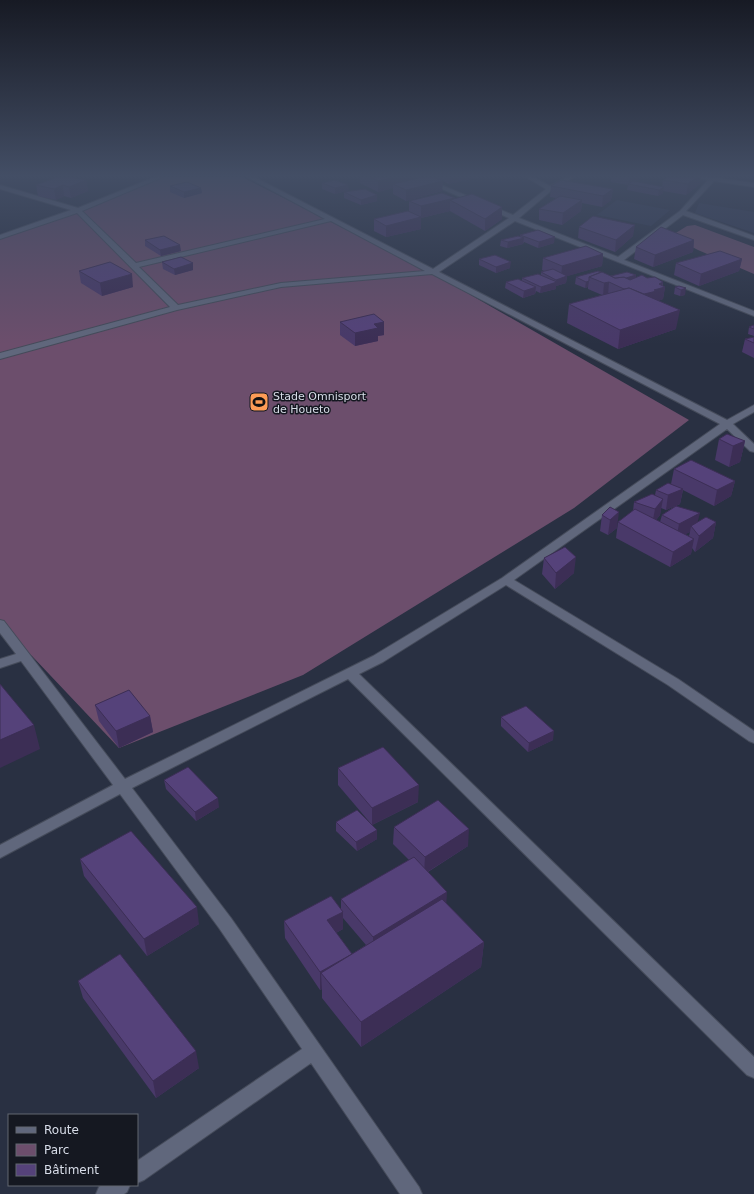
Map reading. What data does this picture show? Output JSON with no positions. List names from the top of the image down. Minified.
{"places":{"sports":["Stade Omnisport de Houeto"]},"legend":["Route","Parc","Bâtiment"]}
